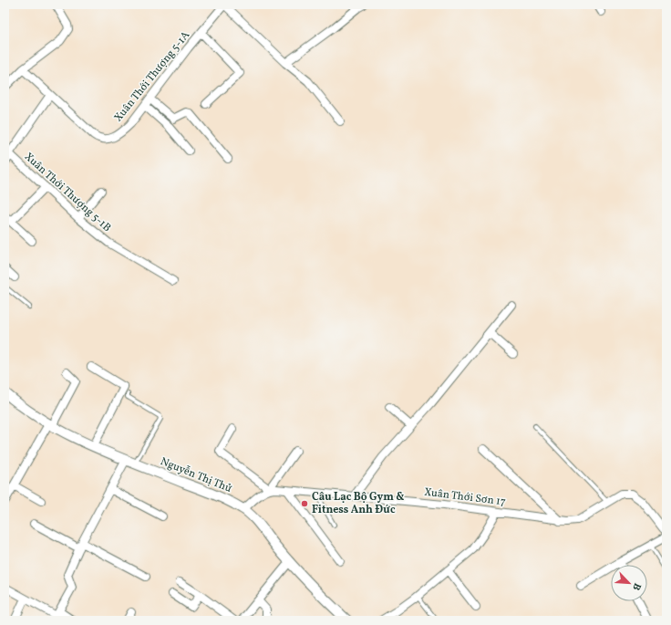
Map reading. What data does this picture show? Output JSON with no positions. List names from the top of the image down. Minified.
{"streets":{"street":["Xuân Thới Thượng 5-1A","Xuân Thới Thượng 5-1B","Nguyễn Thị Thử","Xuân Thới Sơn 17"]},"crossings":[["Xuân Thới Thượng 5-1A","Xuân Thới Thượng 5-1B"]],"places":["Câu Lạc Bộ Gym & Fitness Anh Đức"],"north":"bottom right"}
